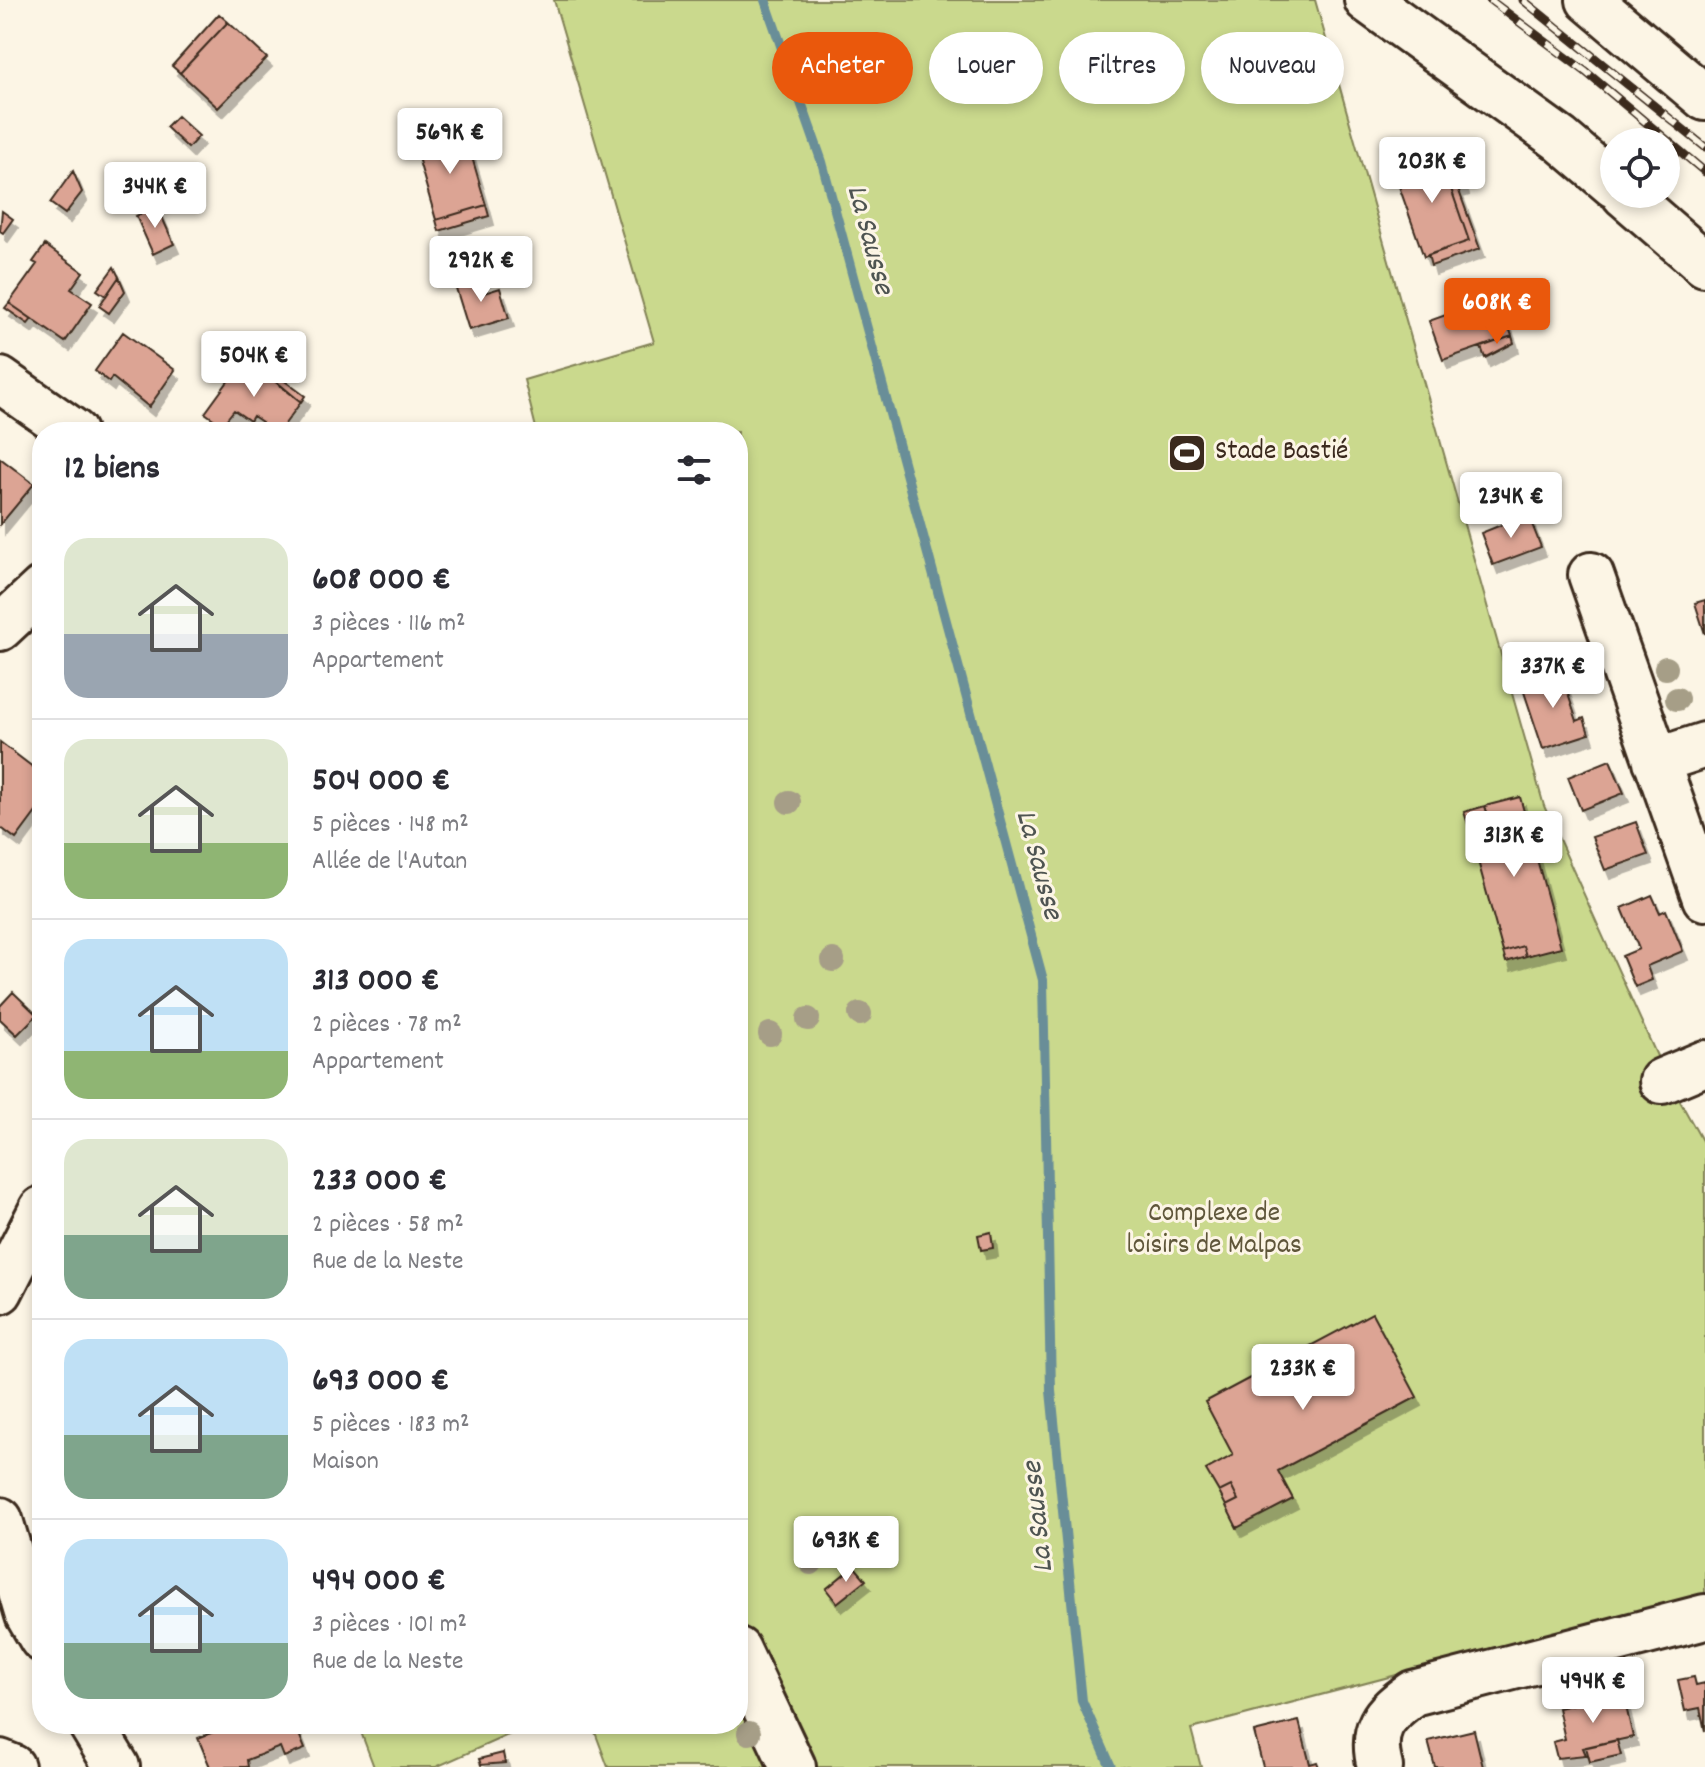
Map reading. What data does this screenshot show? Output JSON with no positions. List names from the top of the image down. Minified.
{"water":["La Sausse"],"parks":["Complexe de loisirs de Malpas"],"places":{"sports":["Stade Bastié"]},"page":{"chip":["Acheter","Louer","Filtres","Nouveau"],"price":["569K €","203K €","344K €","292K €","608K €","504K €","234K €","337K €","313K €","233K €","693K €","494K €"],"heading":"12 biens","list":[{"name":"608 000 €","note":"3 pièces · 116 m² · Appartement"},{"name":"504 000 €","note":"5 pièces · 148 m² · Allée de l'Autan"},{"name":"313 000 €","note":"2 pièces · 78 m² · Appartement"},{"name":"233 000 €","note":"2 pièces · 58 m² · Rue de la Neste"},{"name":"693 000 €","note":"5 pièces · 183 m² · Maison"},{"name":"494 000 €","note":"3 pièces · 101 m² · Rue de la Neste"}]}}
